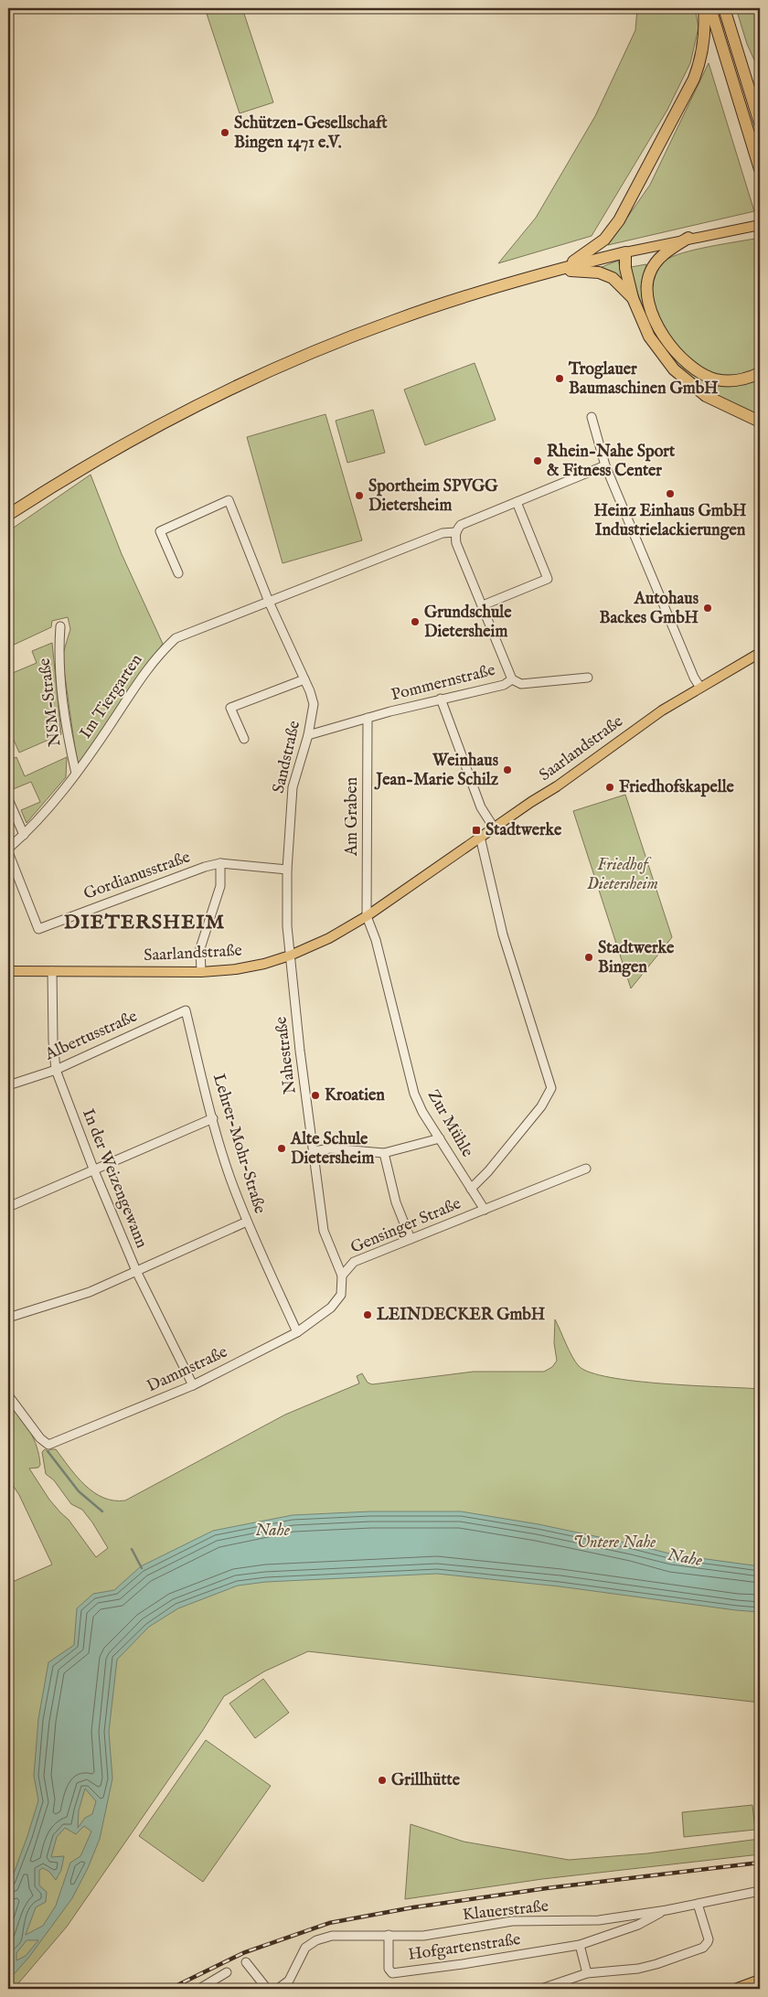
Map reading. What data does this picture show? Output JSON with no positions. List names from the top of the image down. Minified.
{"streets":{"main road":["Saarlandstraße"],"street":["Pommernstraße","Im Tiergarten","NSM-Straße","Sandstraße","Am Graben","Gordianusstraße","Albertusstraße","Nahestraße","Zur Mühle","Lehrer-Mohr-Straße","In der Weizengewann","Gensinger Straße","Dammstraße","Klauerstraße","Hofgartenstraße"]},"crossings":[["Pommernstraße","Sandstraße"],["Pommernstraße","Am Graben"],["Im Tiergarten","NSM-Straße"],["Im Tiergarten","Sandstraße"],["Saarlandstraße","Sandstraße"],["Saarlandstraße","Am Graben"],["Saarlandstraße","Nahestraße"],["Saarlandstraße","Zur Mühle"],["Saarlandstraße","In der Weizengewann"],["Sandstraße","Gordianusstraße"],["Sandstraße","Nahestraße"],["Am Graben","Zur Mühle"],["Albertusstraße","Lehrer-Mohr-Straße"],["Albertusstraße","In der Weizengewann"],["Nahestraße","Gensinger Straße"],["Nahestraße","Dammstraße"],["Zur Mühle","Gensinger Straße"],["Lehrer-Mohr-Straße","Dammstraße"],["In der Weizengewann","Dammstraße"],["Gensinger Straße","Dammstraße"],["Klauerstraße","Hofgartenstraße"]],"districts":["DIETERSHEIM"],"water":["Nahe"],"parks":["Friedhof Dietersheim","Untere Nahe"],"places":{"other":["Schützen-Gesellschaft Bingen 1471 e.V.","Troglauer Baumaschinen GmbH","Rhein-Nahe Sport & Fitness Center","Heinz Einhaus GmbH Industrielackierungen","Sportheim SPVGG Dietersheim","Autohaus Backes GmbH","Grundschule Dietersheim","Weinhaus Jean-Marie Schilz","Friedhofskapelle","Stadtwerke Bingen","Kroatien","Alte Schule Dietersheim","LEINDECKER GmbH","Grillhütte"],"transit":["Stadtwerke"]}}
